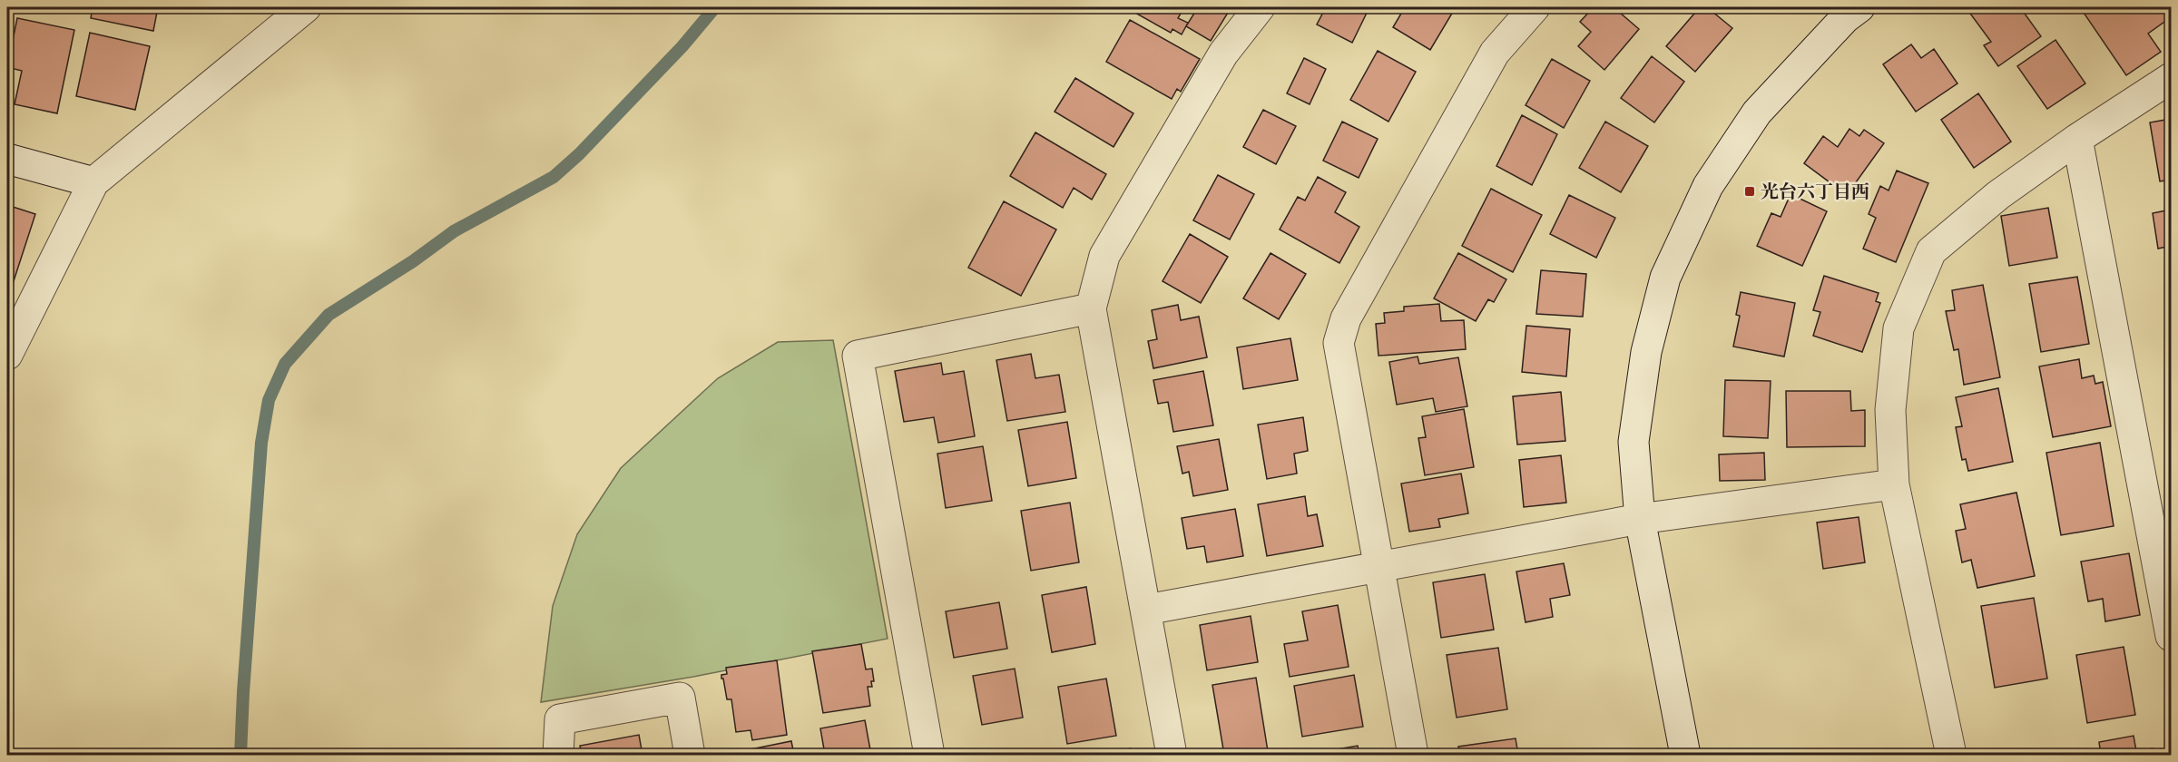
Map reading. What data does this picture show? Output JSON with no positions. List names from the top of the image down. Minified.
{"places":{"transit":["光台六丁目西"]}}
